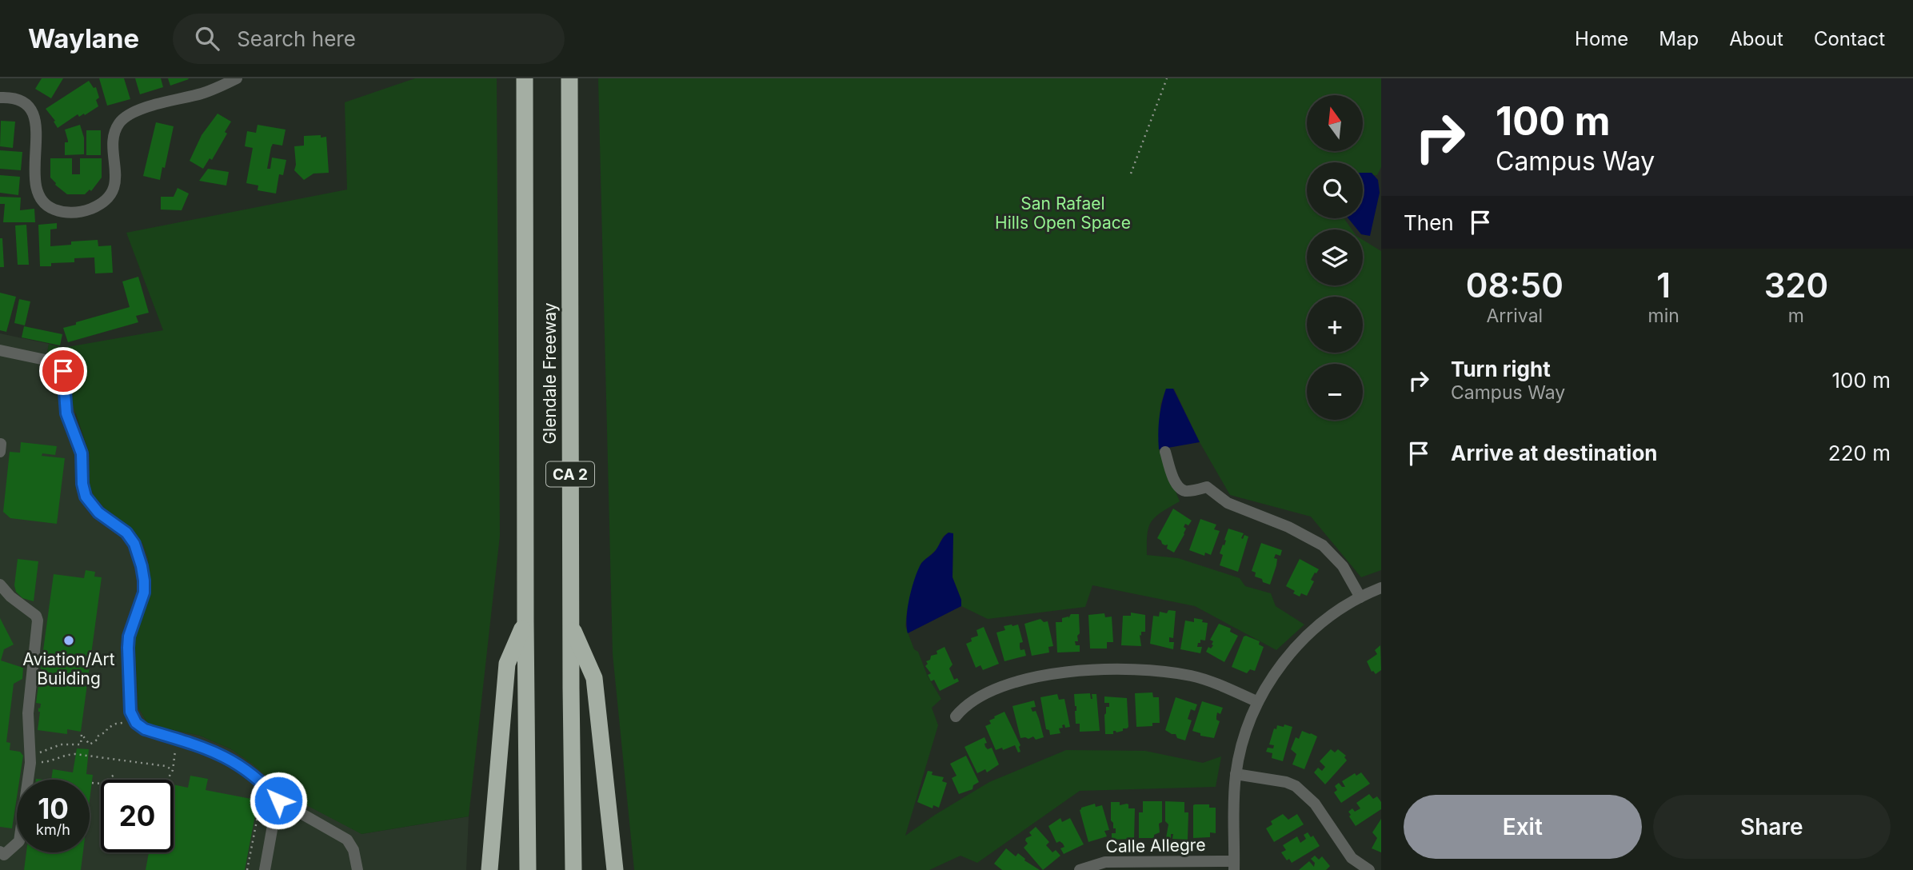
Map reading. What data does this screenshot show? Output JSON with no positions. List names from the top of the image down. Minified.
{"streets":{"highway":["Glendale Freeway","CA 2"],"street":["Calle Allegre"]},"parks":["San Rafael Hills Open Space"],"places":["Aviation/Art Building"],"north":"top","page":{"header":"Waylane","search":"Search here","nav":["Home","Map","About","Contact"],"turn":["100 m","Campus Way"],"map_buttons":["+","−"],"then":"Then","eta":["08:50","Arrival","1","min","320","m"],"list":[{"name":"Turn right","note":"Campus Way","value":"100 m"},{"name":"Arrive at destination","value":"220 m"}],"speed":"10 km/h","limit":"20","buttons":["Exit","Share"]}}
